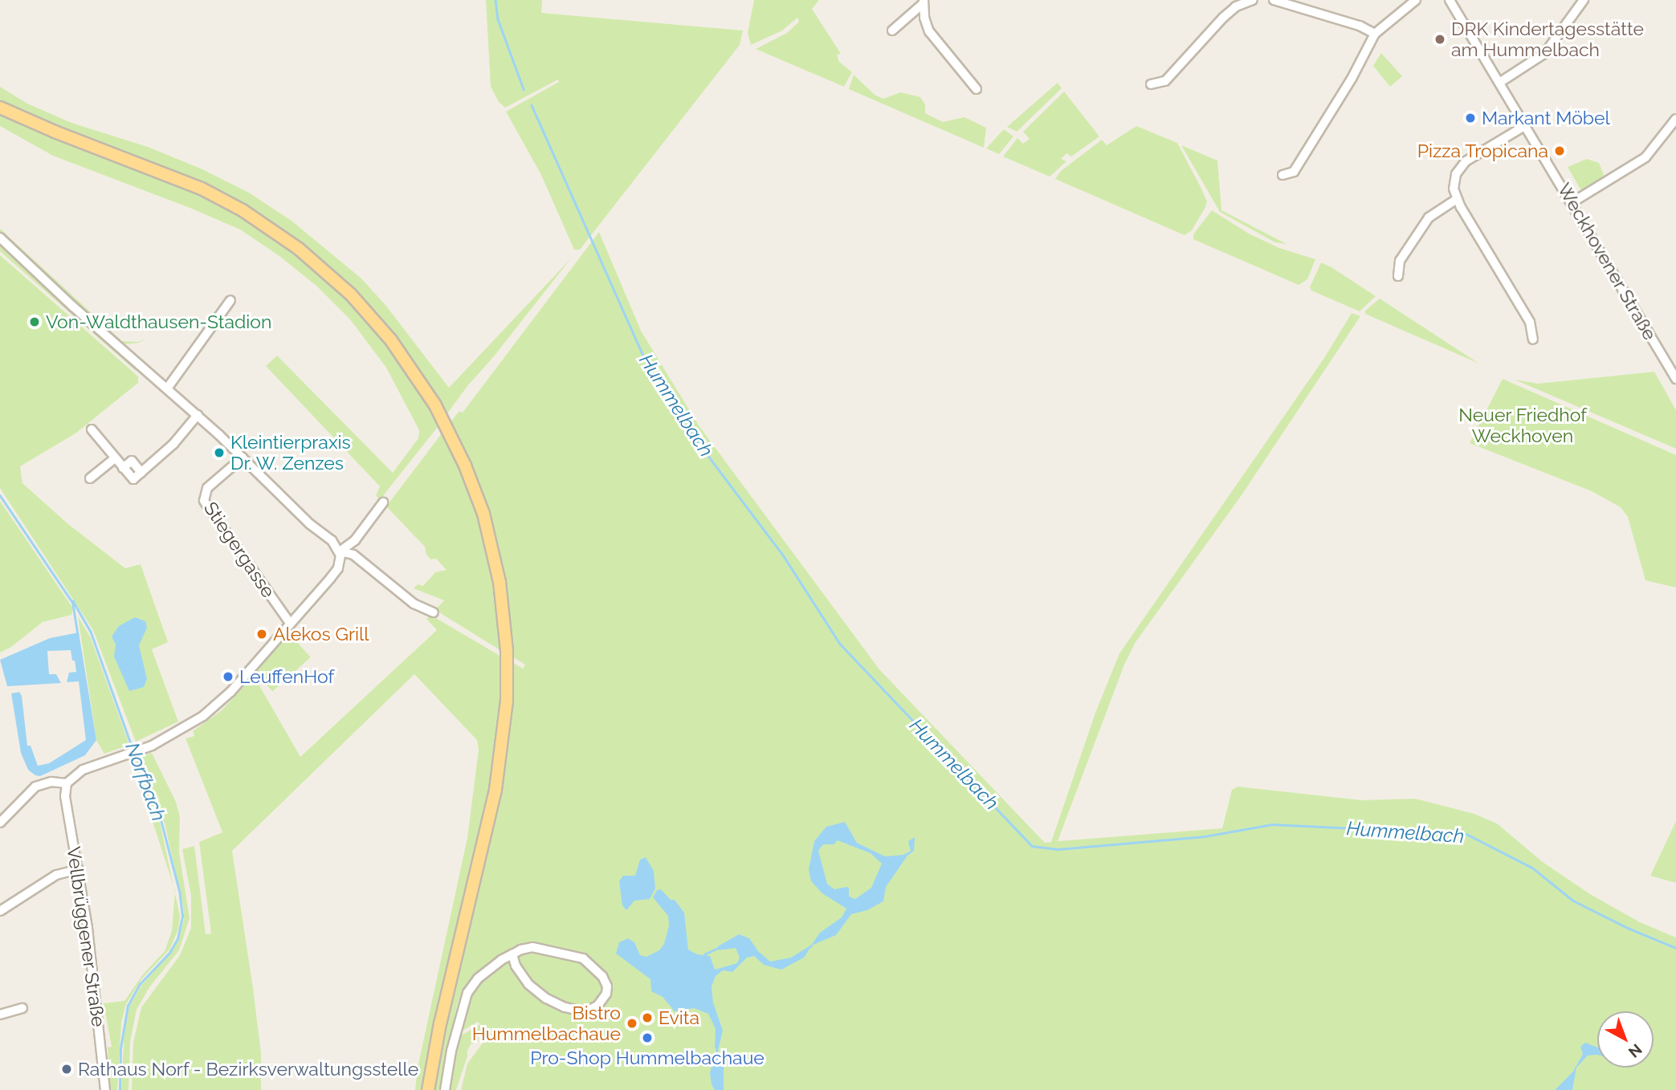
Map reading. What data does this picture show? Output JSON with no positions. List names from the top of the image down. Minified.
{"streets":{"street":["Weckhovener Straße","Stiegergasse","Vellbrüggener Straße"]},"water":["Hummelbach","Norfbach"],"parks":["Neuer Friedhof Weckhoven"],"places":["DRK Kindertagesstätte am Hummelbach","Markant Möbel","Pizza Tropicana","Von-Waldthausen-Stadion","Kleintierpraxis Dr. W. Zenzes","Alekos Grill","LeuffenHof","Evita","Bistro Hummelbachaue","Pro-Shop Hummelbachaue","Rathaus Norf - Bezirksverwaltungsstelle"],"north":"bottom right"}
